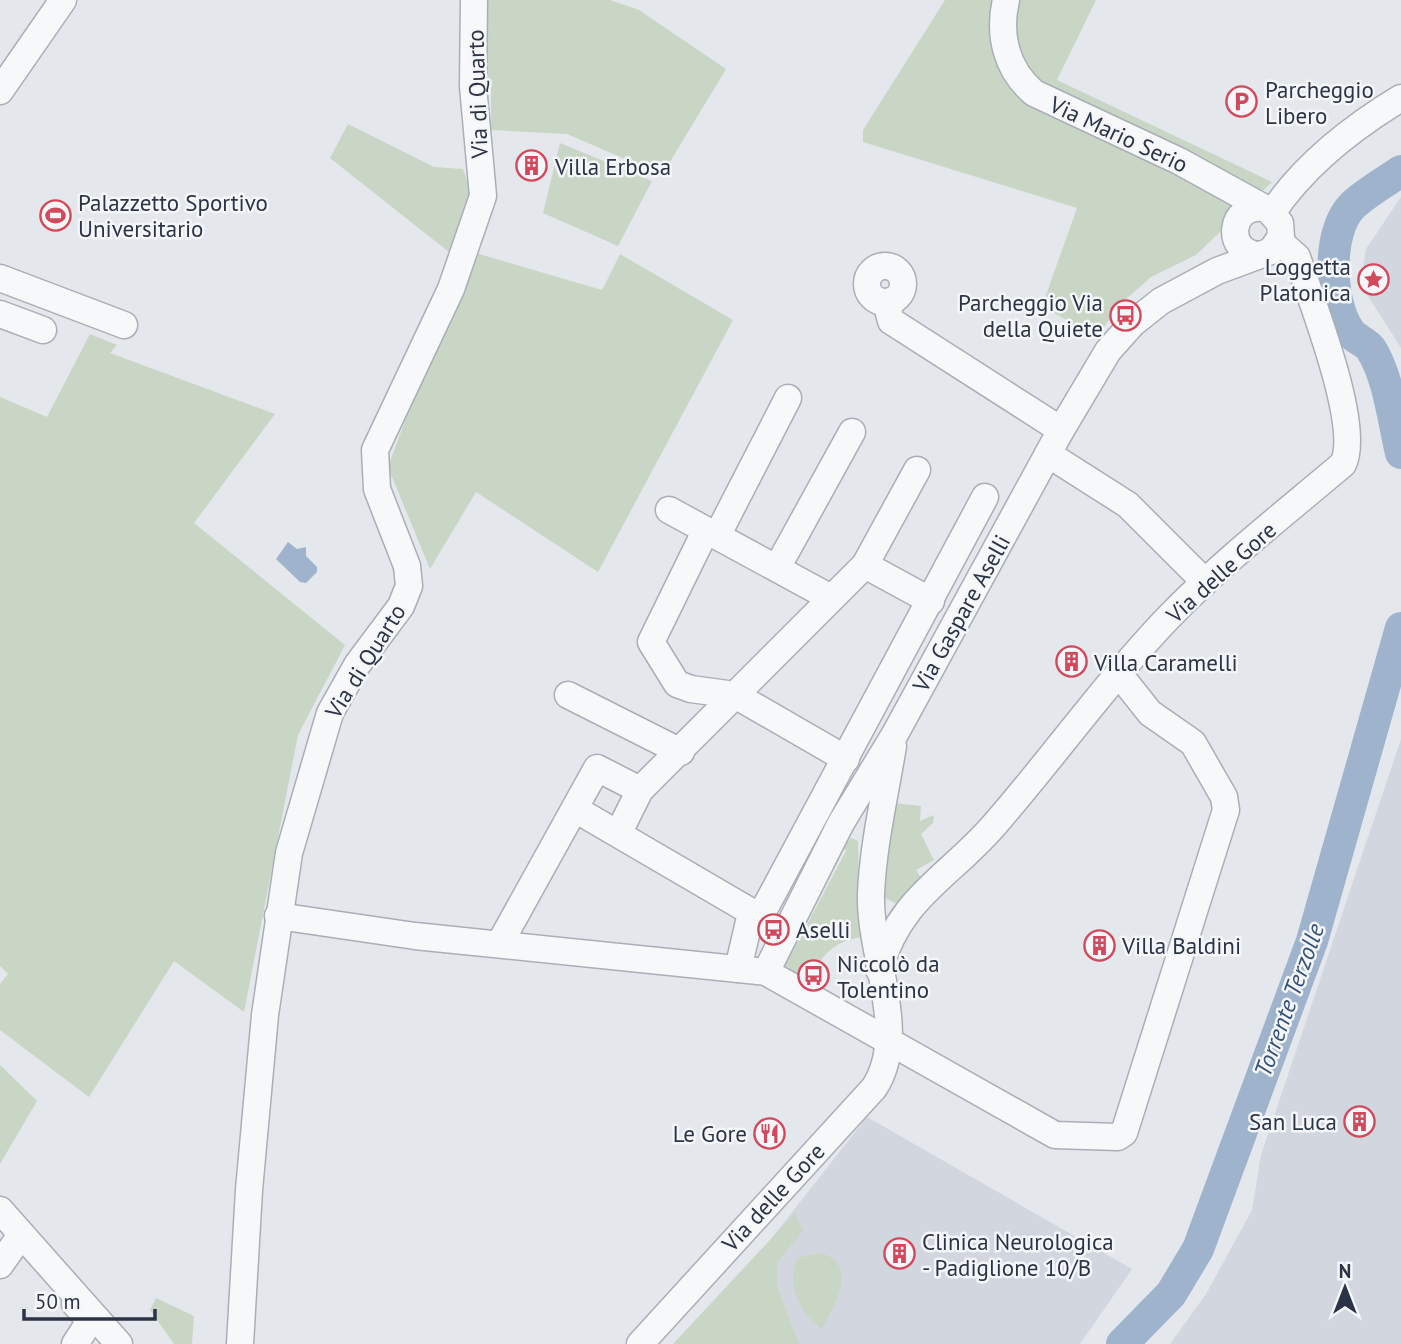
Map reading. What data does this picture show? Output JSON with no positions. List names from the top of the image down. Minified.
{"streets":{"street":["Via di Quarto","Via Mario Serio","Via delle Gore","Via Gaspare Aselli"]},"crossings":[["Via Mario Serio","Via delle Gore"],["Via Mario Serio","Via Gaspare Aselli"],["Via delle Gore","Via Gaspare Aselli"]],"water":["Torrente Terzolle"],"places":{"parking":["Parcheggio Libero"],"building":["Villa Erbosa","Villa Caramelli","Villa Baldini","San Luca","Clinica Neurologica - Padiglione 10/B"],"sports":["Palazzetto Sportivo Universitario"],"place":["Loggetta Platonica"],"bus stop":["Parcheggio Via della Quiete","Aselli","Niccolò da Tolentino"],"restaurant":["Le Gore"]},"scale_bar":"50 m","north":"top"}
